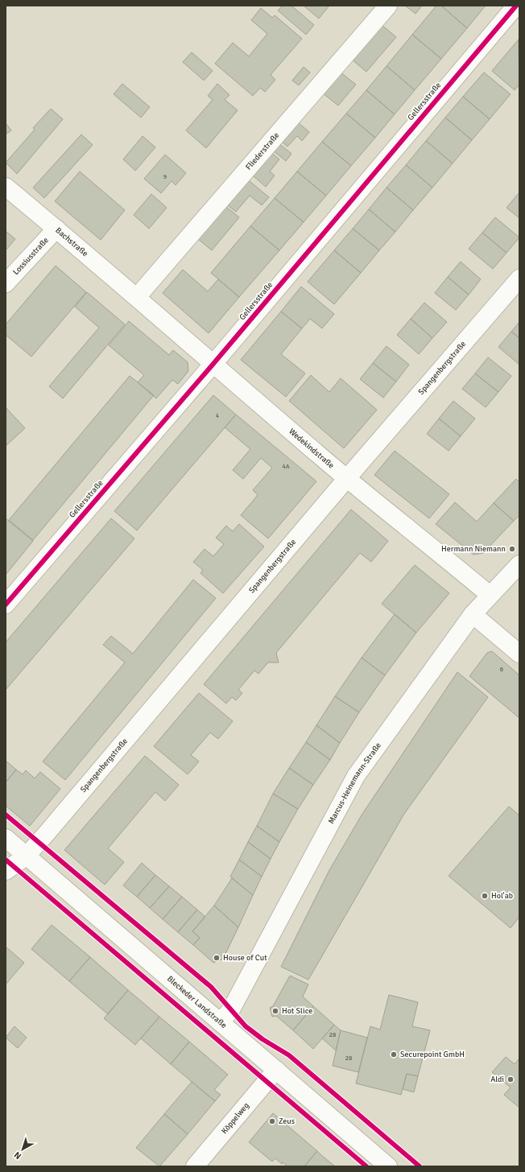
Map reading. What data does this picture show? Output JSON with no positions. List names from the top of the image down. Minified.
{"streets":{"street":["Gellersstraße","Fliederstraße","Bachstraße","Lossiusstraße","Spangenbergstraße","Wedekindstraße","Marcus-Heinemann-Straße","Bleckeder Landstraße","Köppelweg"]},"crossings":[["Gellersstraße","Wedekindstraße"],["Fliederstraße","Bachstraße"],["Fliederstraße","Wedekindstraße"],["Bachstraße","Lossiusstraße"],["Bachstraße","Wedekindstraße"],["Spangenbergstraße","Wedekindstraße"],["Spangenbergstraße","Bleckeder Landstraße"],["Wedekindstraße","Marcus-Heinemann-Straße"],["Marcus-Heinemann-Straße","Bleckeder Landstraße"],["Bleckeder Landstraße","Köppelweg"]],"places":["Hermann Niemann","Hol'ab","House of Cut","Hot Slice","Securepoint GmbH","Aldi","Zeus"],"house_numbers":["9","4","4A","6","28","28"],"north":"bottom left"}
